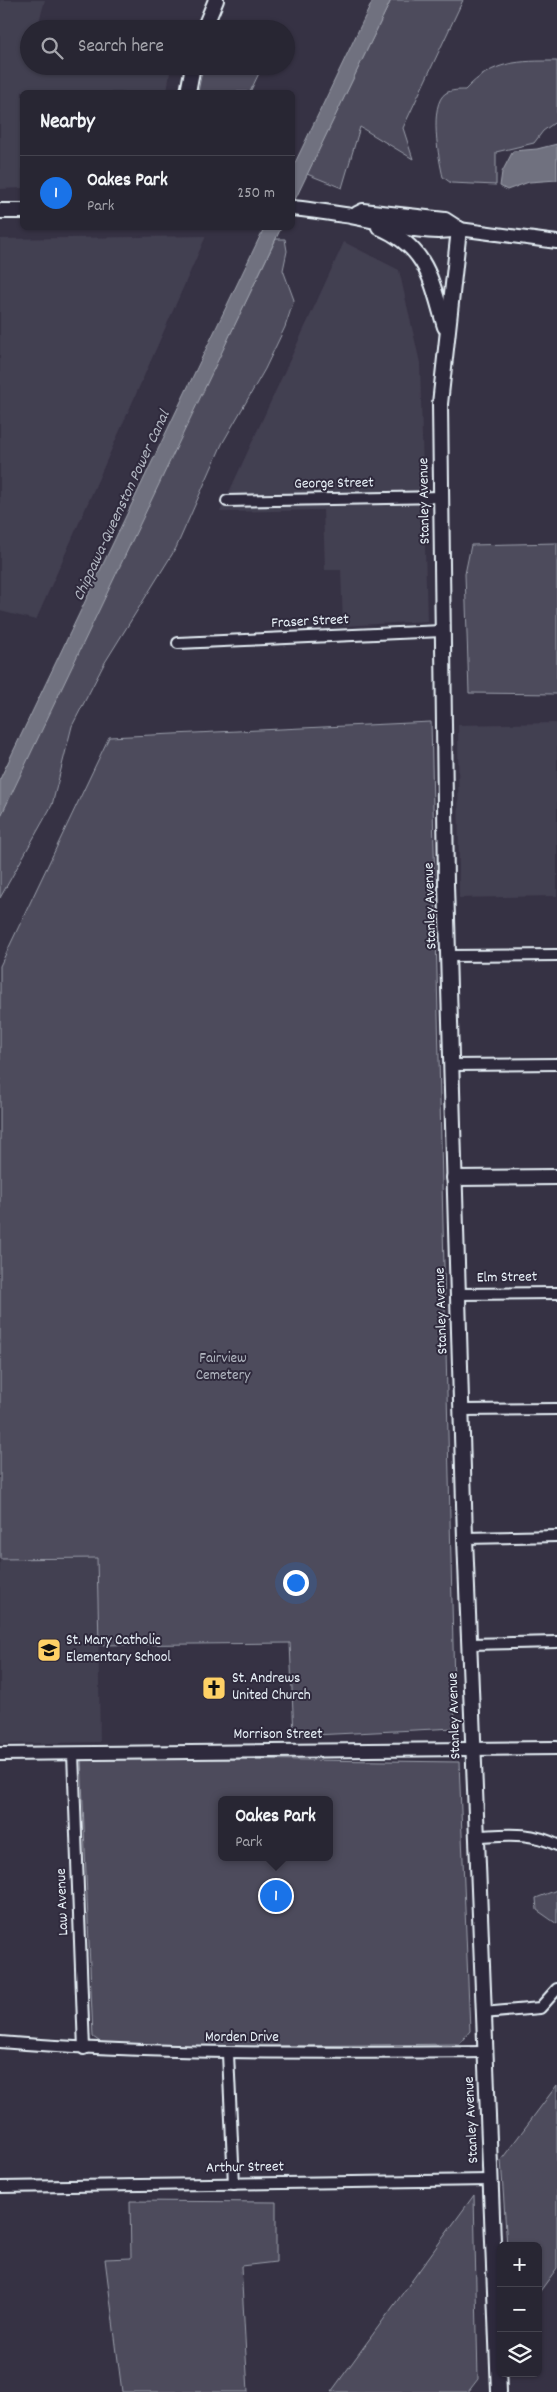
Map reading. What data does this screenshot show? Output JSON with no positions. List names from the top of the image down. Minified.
{"streets":{"main road":["Stanley Avenue"],"street":["George Street","Fraser Street","Elm Street","Morrison Street","Law Avenue","Morden Drive","Arthur Street"]},"crossings":[["George Street","Stanley Avenue"],["Stanley Avenue","Fraser Street"],["Stanley Avenue","Elm Street"],["Stanley Avenue","Morrison Street"],["Stanley Avenue","Morden Drive"],["Stanley Avenue","Arthur Street"],["Morrison Street","Law Avenue"],["Law Avenue","Morden Drive"]],"water":["Chippawa-Queenston Power Canal"],"parks":["Fairview Cemetery"],"places":{"school or university":["St. Mary Catholic Elementary School"],"church":["St. Andrews United Church"]},"page":{"search":"Search here","heading":"Nearby","list":[{"mark":"1","name":"Oakes Park","note":"Park","value":"250 m"}],"popup":["Oakes Park","Park"],"pins":"1","map_buttons":["+","−"]}}
